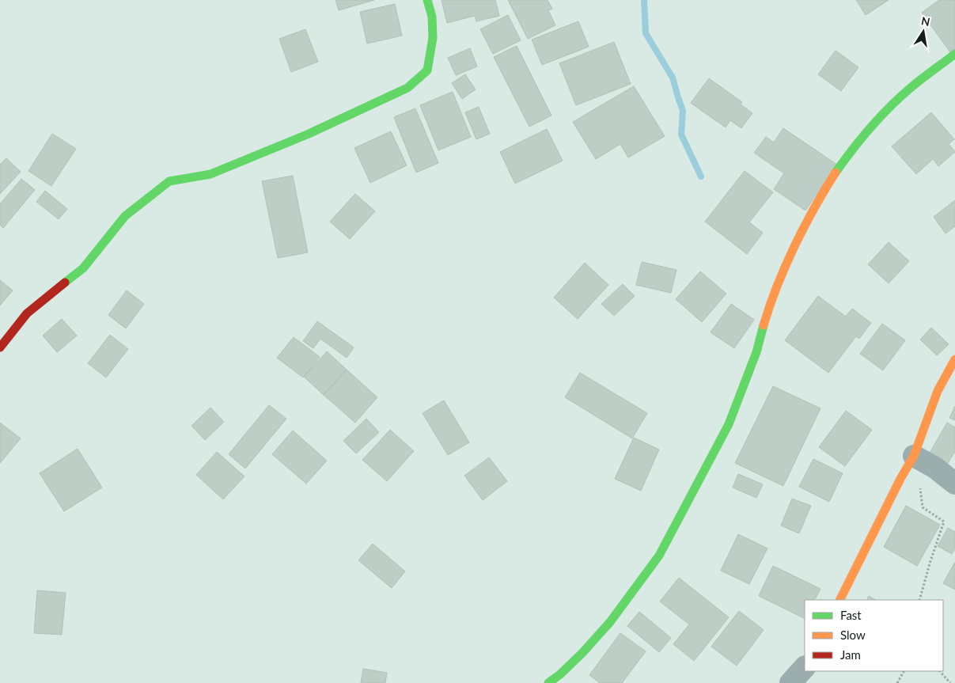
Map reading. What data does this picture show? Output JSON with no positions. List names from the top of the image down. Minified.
{"legend":["Fast","Slow","Jam"],"north":"top"}
